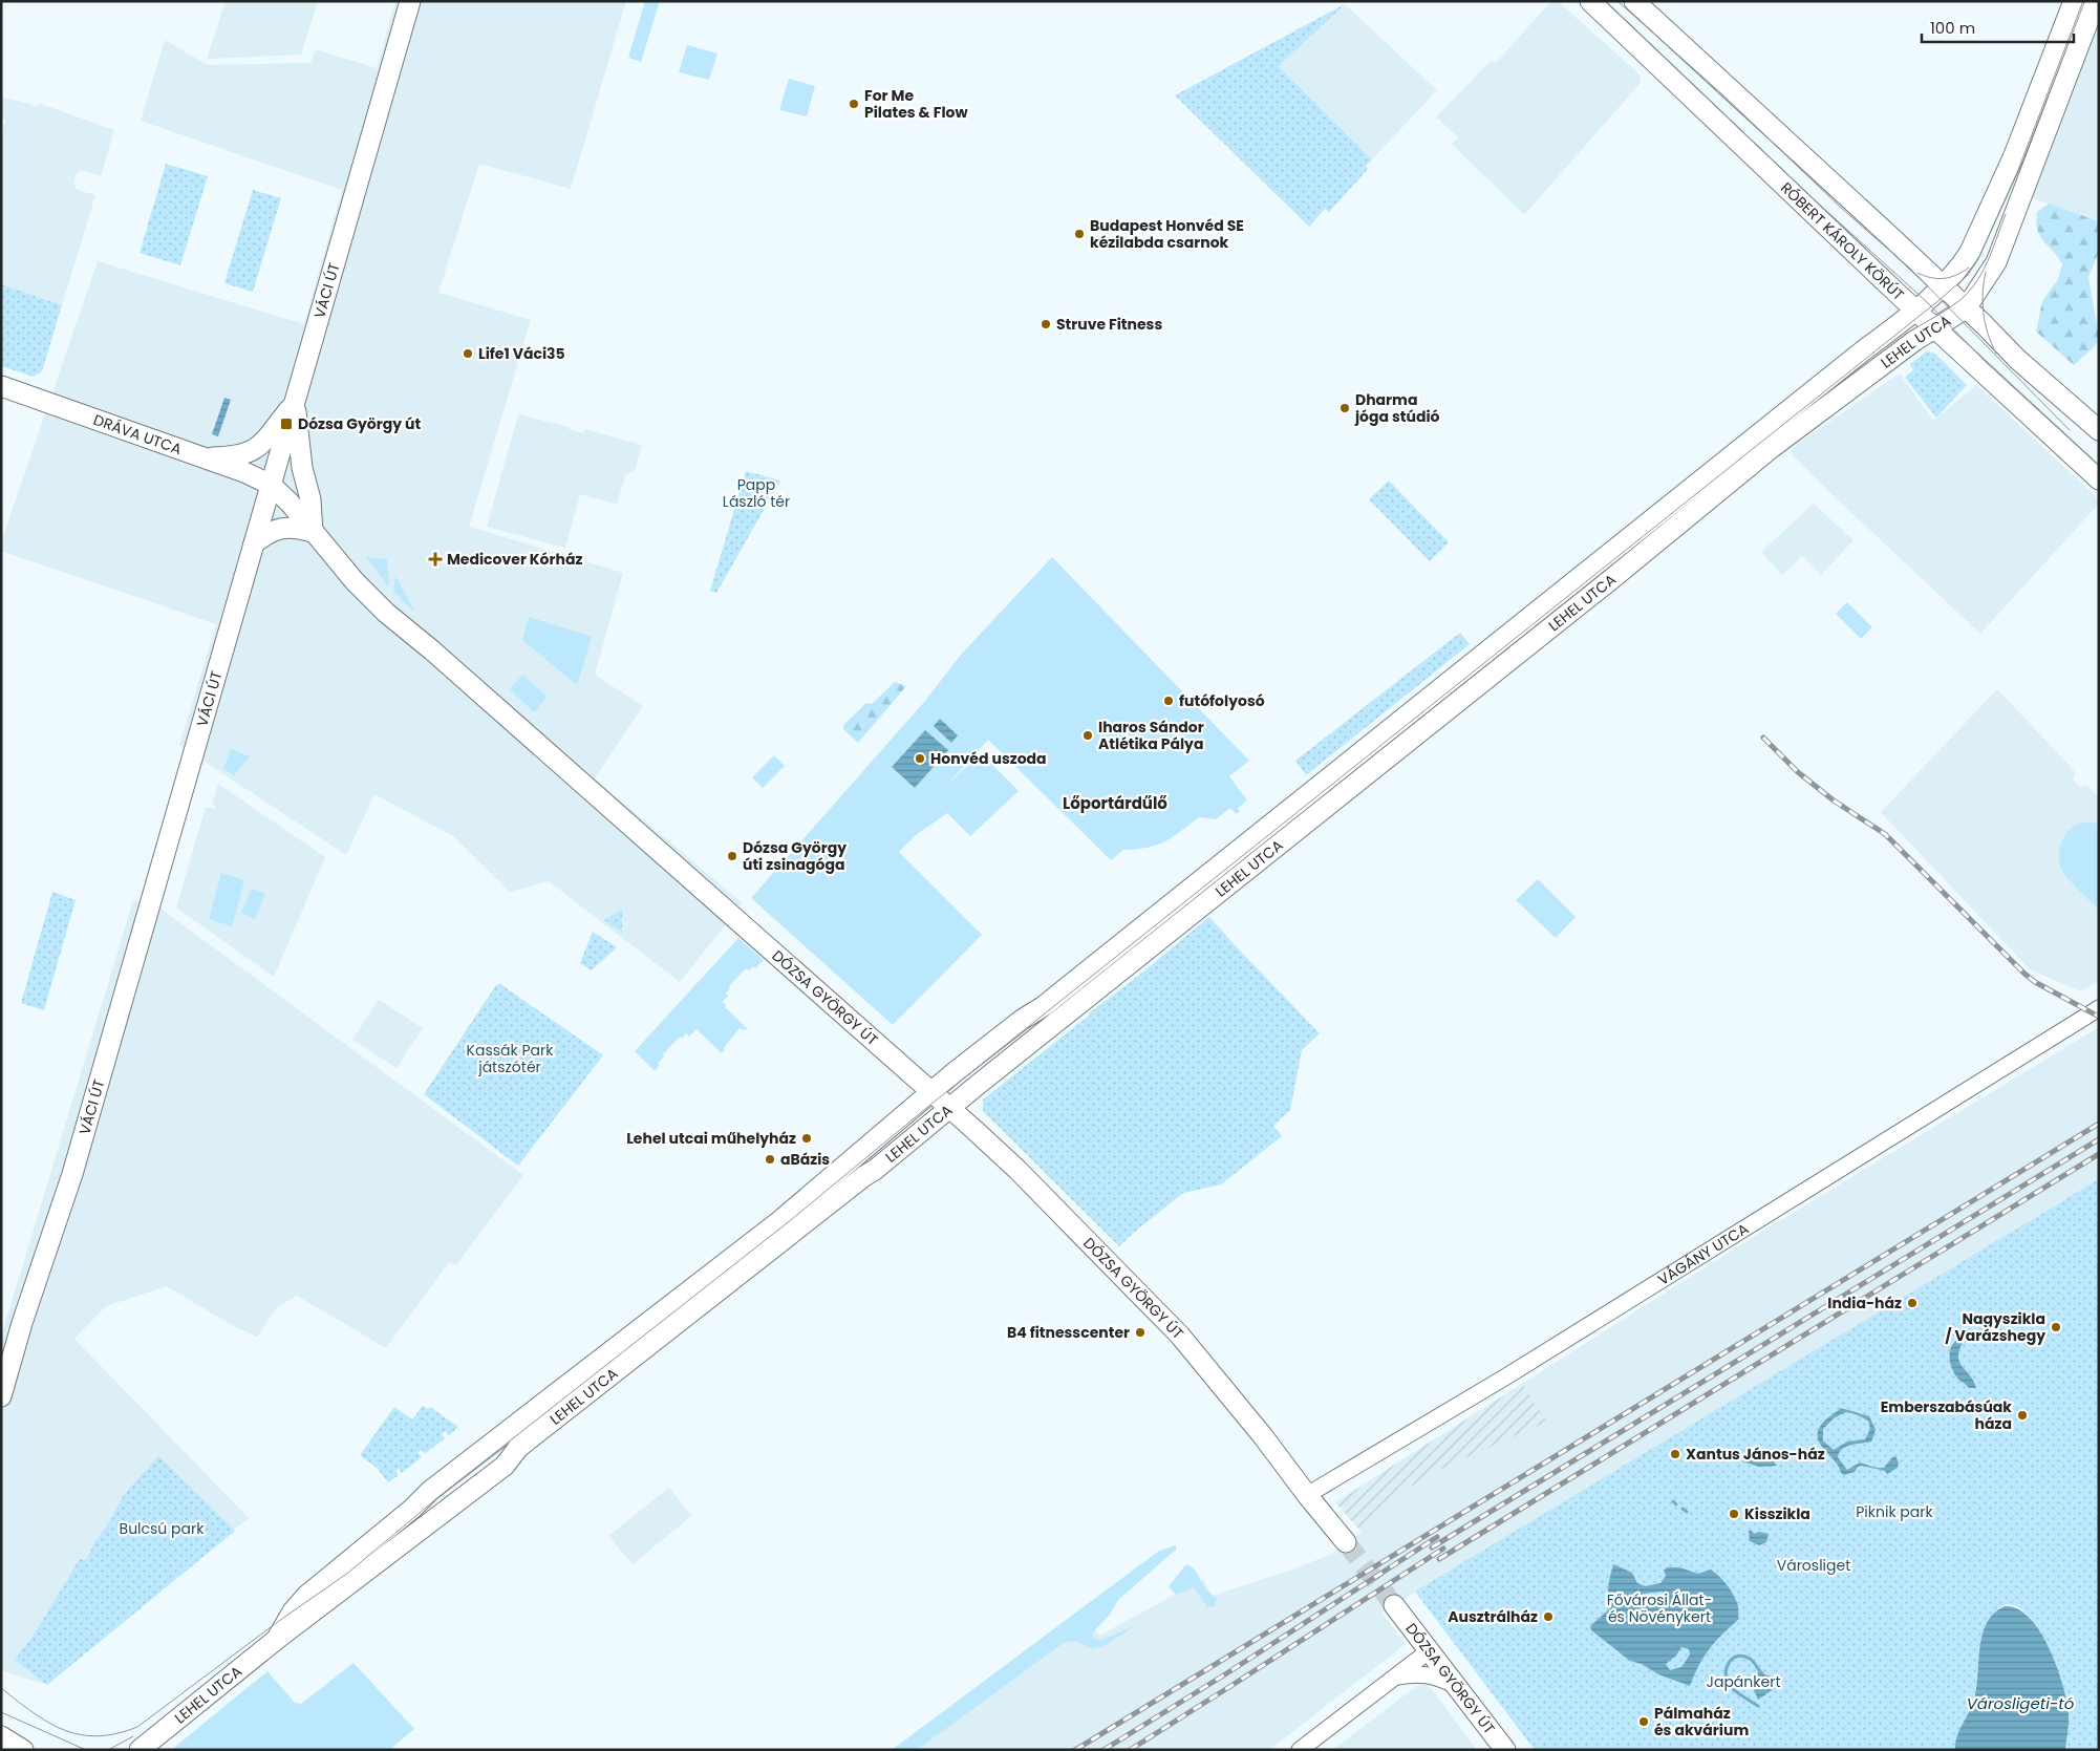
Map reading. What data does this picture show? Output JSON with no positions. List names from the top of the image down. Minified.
{"streets":{"main road":["RÓBERT KÁROLY KÖRÚT","VÁCI ÚT","LEHEL UTCA","DRÁVA UTCA","DÓZSA GYÖRGY ÚT"],"street":["VÁGÁNY UTCA"]},"crossings":[["RÓBERT KÁROLY KÖRÚT","LEHEL UTCA"],["VÁCI ÚT","DRÁVA UTCA"],["VÁCI ÚT","DÓZSA GYÖRGY ÚT"],["LEHEL UTCA","DÓZSA GYÖRGY ÚT"],["DRÁVA UTCA","DÓZSA GYÖRGY ÚT"],["DÓZSA GYÖRGY ÚT","VÁGÁNY UTCA"]],"districts":["Lőportárdűlő"],"water":["Városligeti-tó"],"parks":["Papp László tér","Kassák Park játszótér","Piknik park","Bulcsú park","Városliget","Fővárosi Állat- és Növénykert","Japánkert"],"places":{"other":["For Me Pilates & Flow","Budapest Honvéd SE kézilabda csarnok","Struve Fitness","Life1 Váci35","Dharma jóga stúdió","futófolyosó","Iharos Sándor Atlétika Pálya","Honvéd uszoda","Dózsa György úti zsinagóga","Lehel utcai műhelyház","aBázis","India-ház","Nagyszikla / Varázshegy","B4 fitnesscenter","Emberszabásúak háza","Xantus János-ház","Kisszikla","Ausztrálház","Pálmaház és akvárium"],"transit":["Dózsa György út"],"health":["Medicover Kórház"]},"scale_bar":"100 m"}
